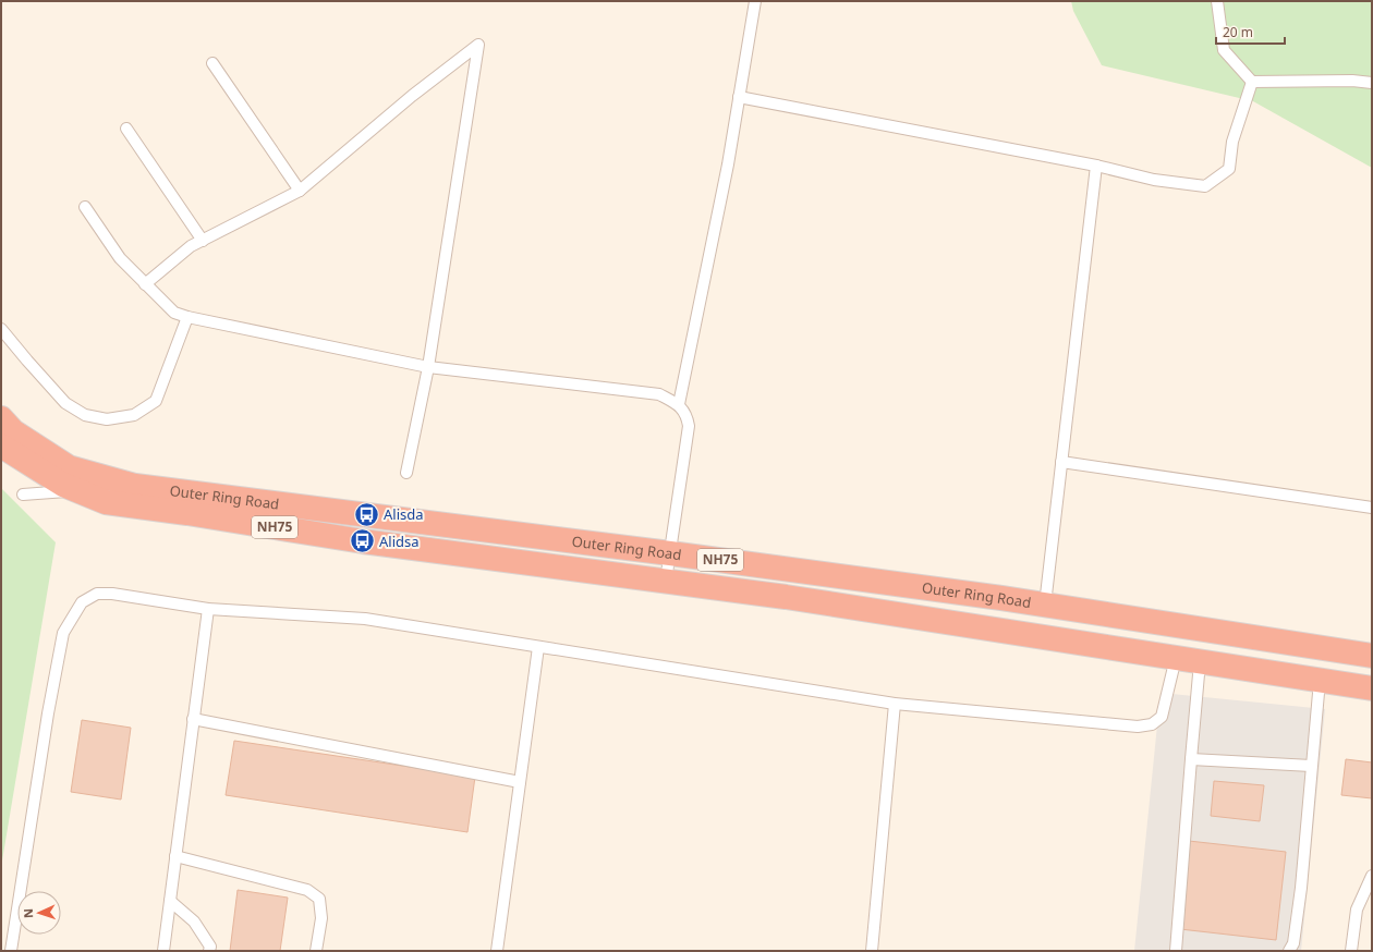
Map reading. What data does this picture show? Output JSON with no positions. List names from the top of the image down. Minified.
{"streets":{"highway":["Outer Ring Road","NH75"]},"places":{"bus stop":["Alisda","Alidsa"]},"scale_bar":"20 m","north":"left"}
